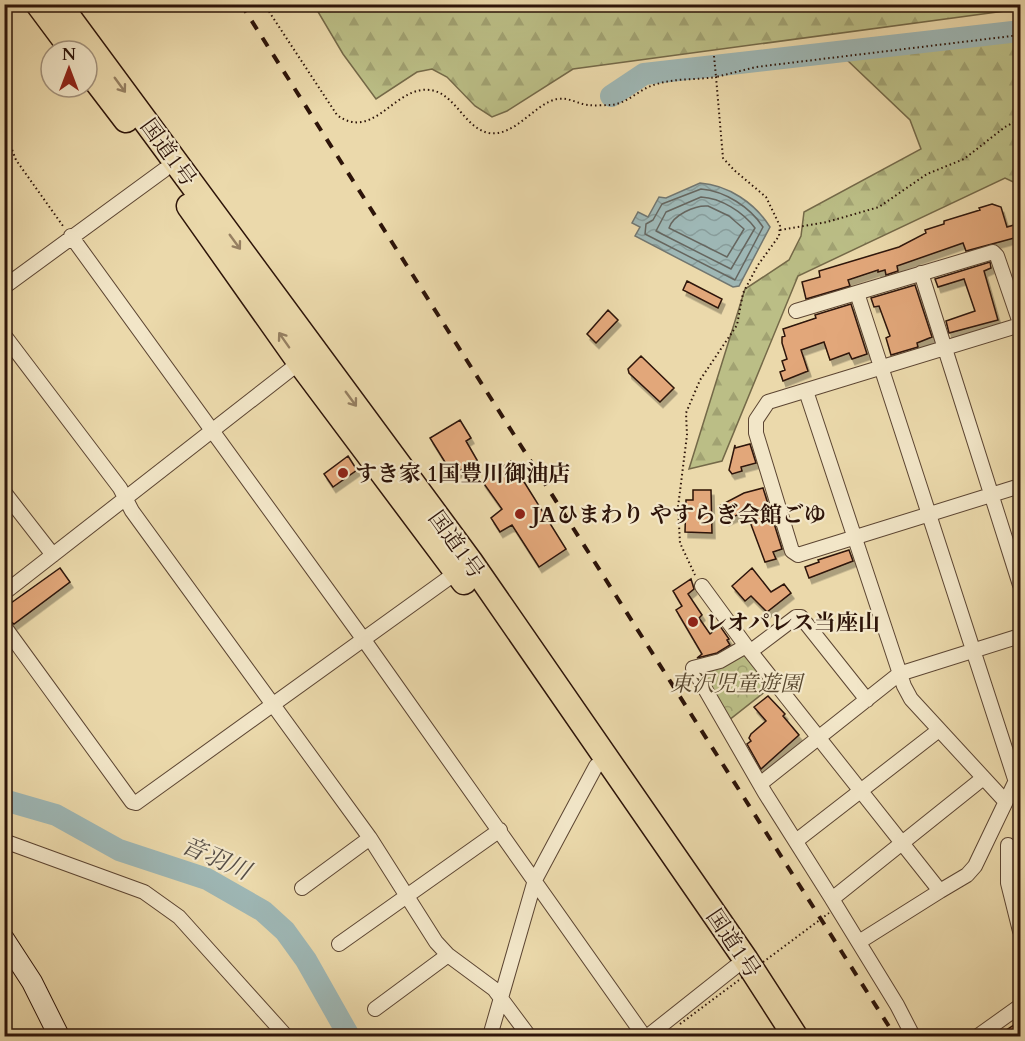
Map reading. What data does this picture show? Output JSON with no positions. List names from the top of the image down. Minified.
{"streets":{"highway":["国道1号"]},"water":["音羽川"],"parks":["東沢児童遊園"],"places":["すき家 1国豊川御油店","JAひまわり やすらぎ会館ごゆ","レオパレス当座山"],"north":"top"}
